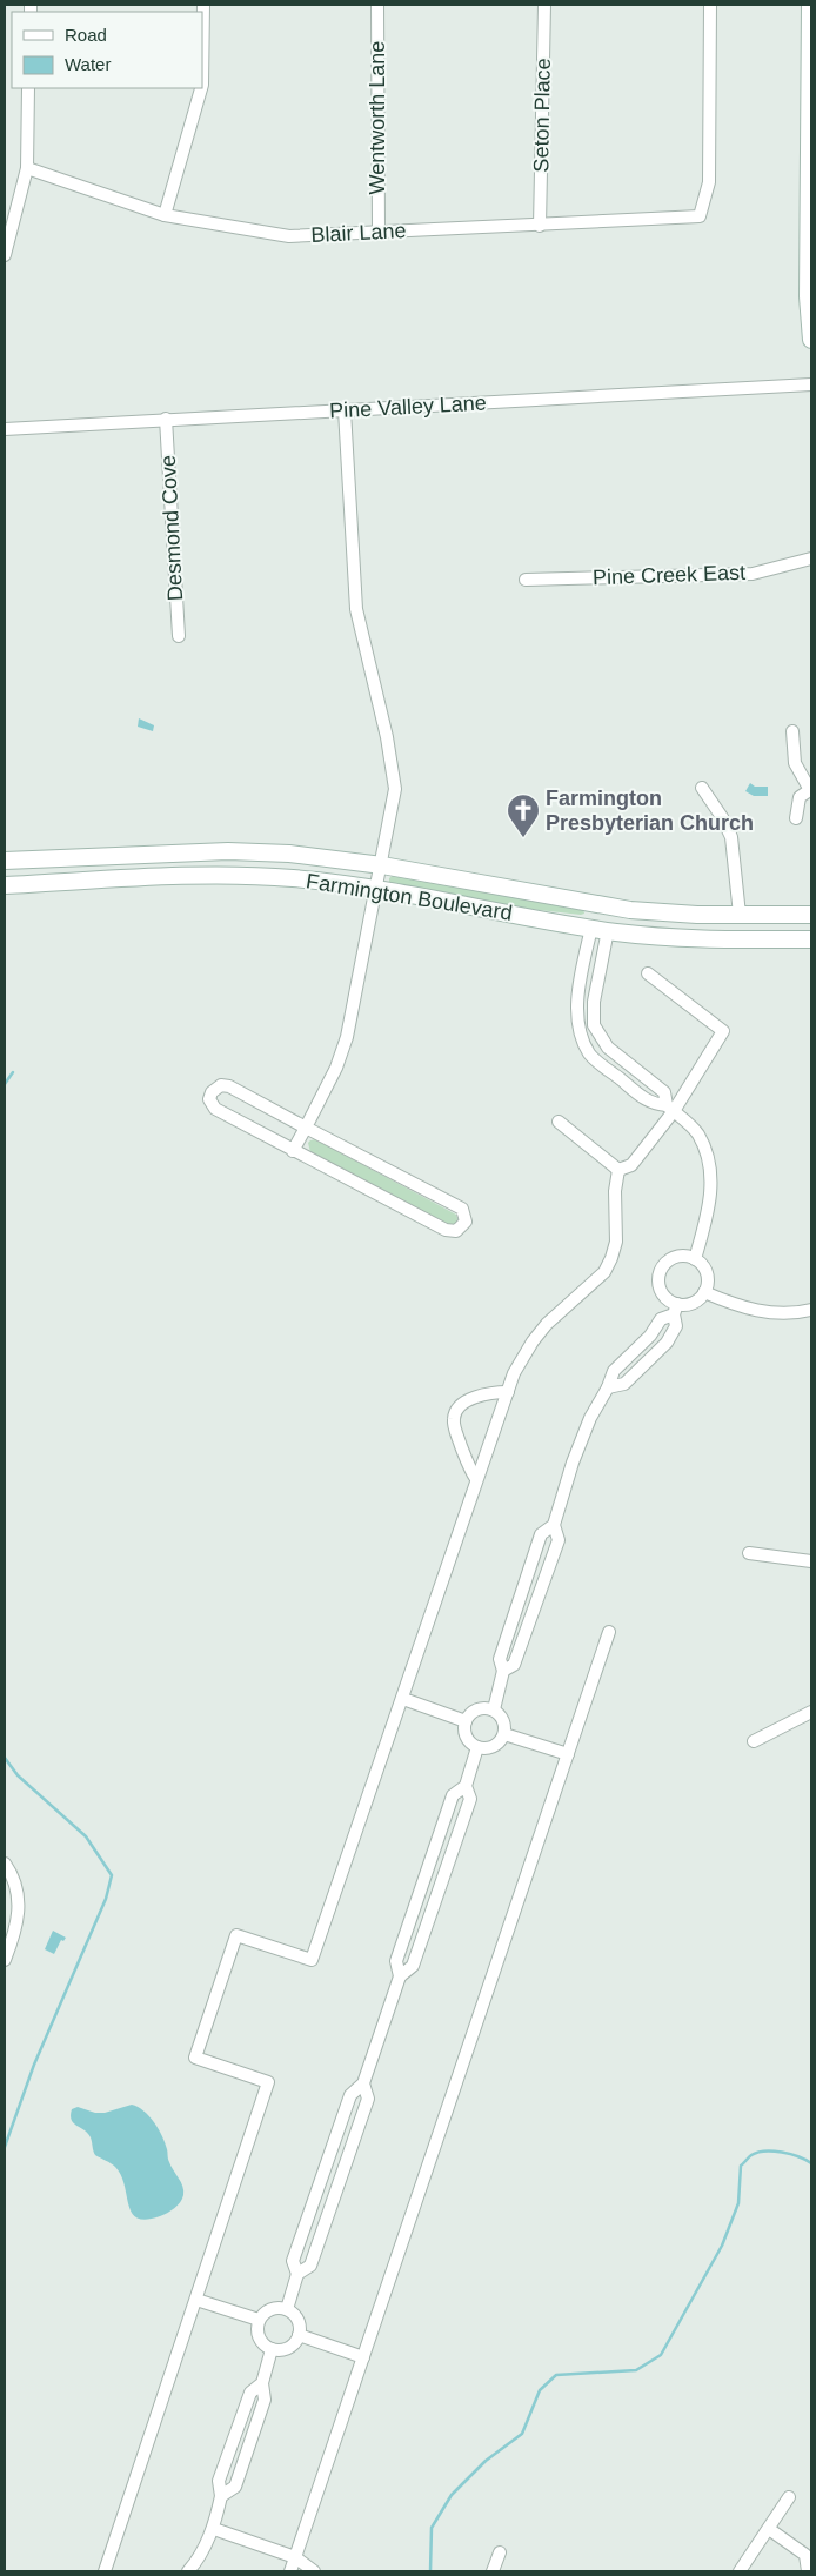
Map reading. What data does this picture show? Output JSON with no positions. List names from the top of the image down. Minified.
{"streets":{"main road":["Farmington Boulevard"],"street":["Seton Place","Wentworth Lane","Blair Lane","Pine Valley Lane","Desmond Cove","Pine Creek East"]},"crossings":[["Seton Place","Blair Lane"],["Wentworth Lane","Blair Lane"],["Pine Valley Lane","Desmond Cove"]],"places":{"church":["Farmington Presbyterian Church"]},"legend":["Road","Water"]}
